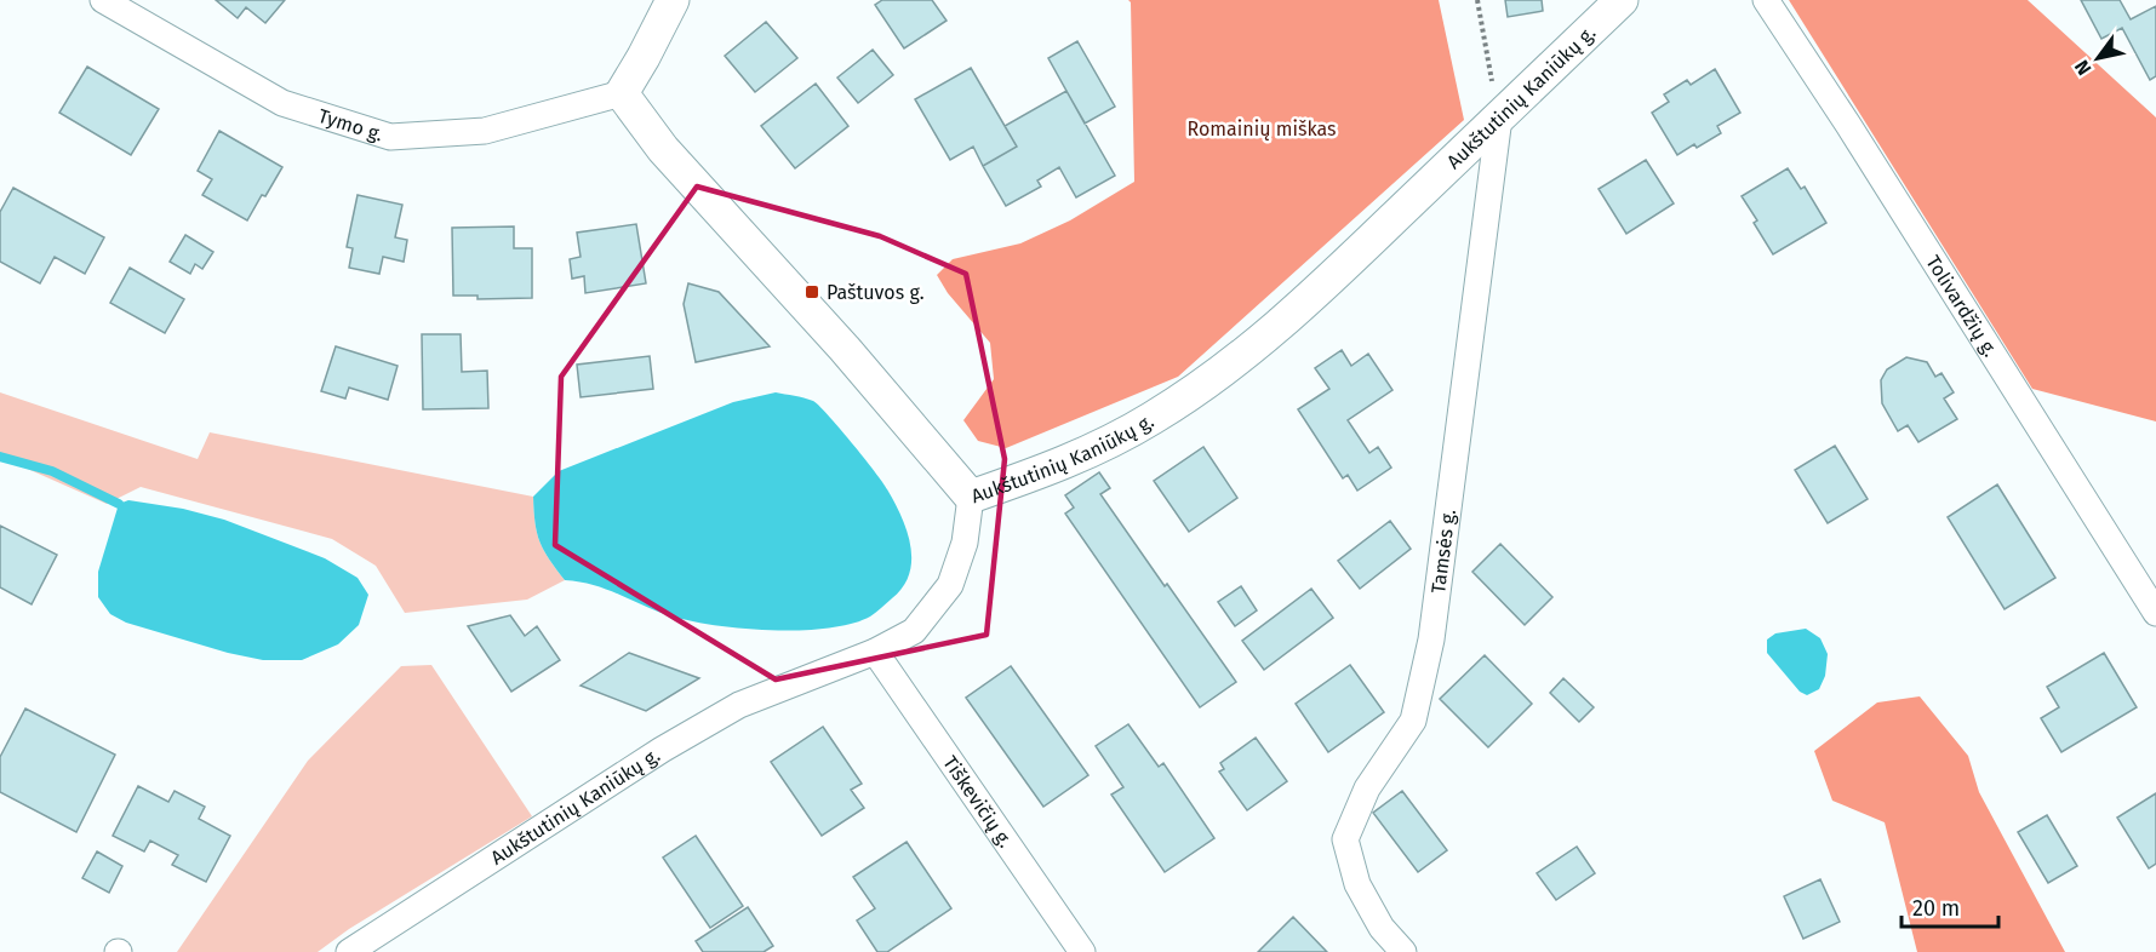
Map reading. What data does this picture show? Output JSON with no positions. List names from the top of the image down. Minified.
{"streets":{"street":["Aukštutinių Kaniūkų g.","Tymo g.","Tolivardžių g.","Tamsės g.","Tiškevičių g."]},"crossings":[["Aukštutinių Kaniūkų g.","Tamsės g."],["Aukštutinių Kaniūkų g.","Tiškevičių g."]],"parks":["Romainių miškas"],"places":{"transit":["Paštuvos g."]},"scale_bar":"20 m","north":"bottom left"}
